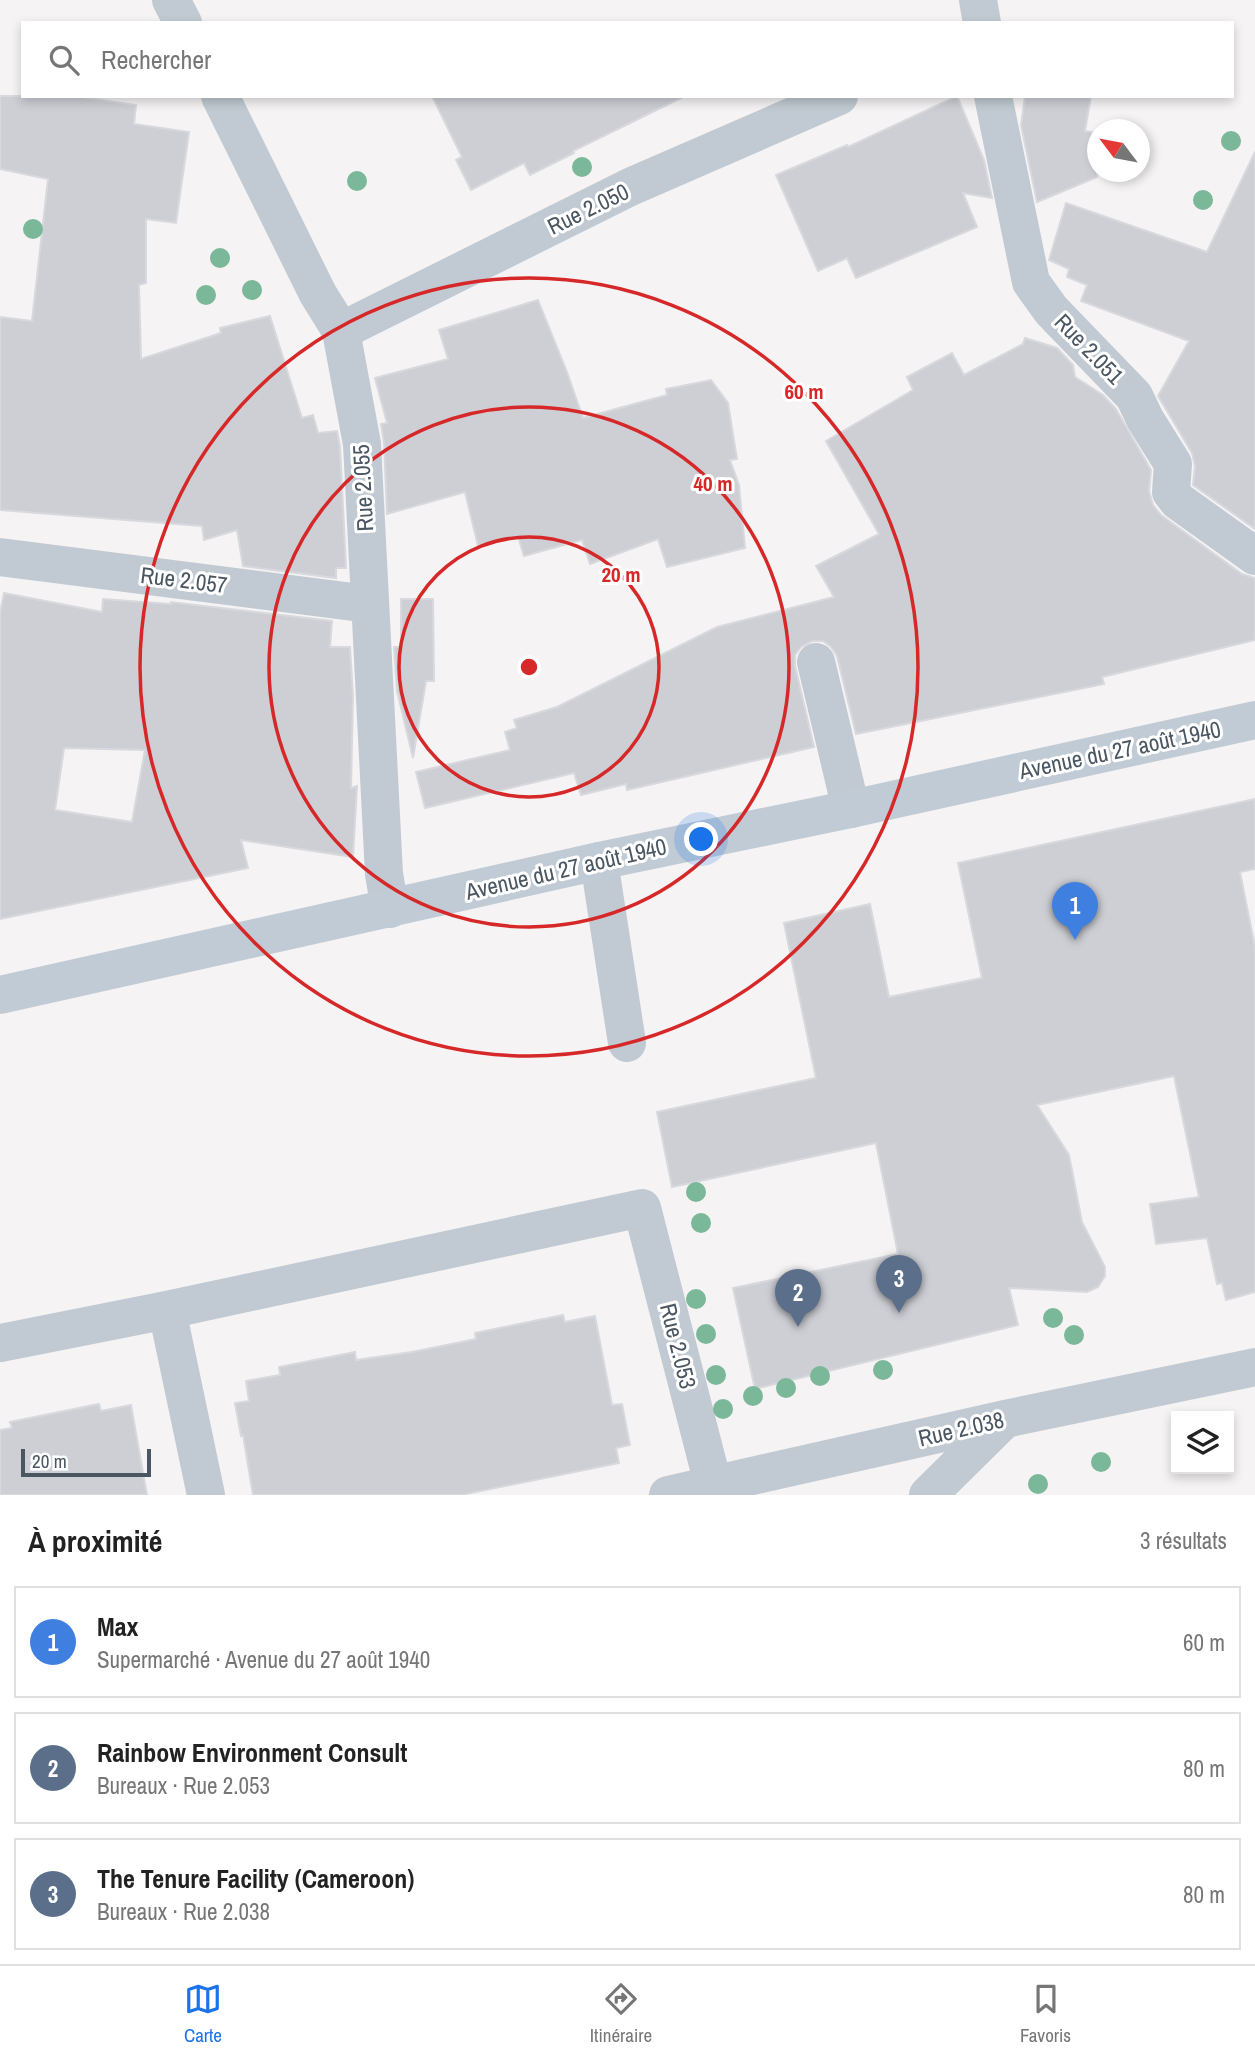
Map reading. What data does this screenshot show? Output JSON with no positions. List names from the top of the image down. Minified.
{"streets":{"main road":["Avenue du 27 août 1940"],"street":["Rue 2.050","Rue 2.051","Rue 2.055","Rue 2.057","Rue 2.053","Rue 2.038"]},"crossings":[["Rue 2.050","Rue 2.055"],["Rue 2.055","Rue 2.057"],["Rue 2.055","Avenue du 27 août 1940"],["Rue 2.053","Rue 2.038"]],"scale_bar":"20 m","north":"top left","page":{"search":"Rechercher","pins":["1","3","2"],"scale":"20 m","heading":["À proximité","3 résultats"],"list":[{"mark":"1","name":"Max","note":"Supermarché · Avenue du 27 août 1940","value":"60 m"},{"mark":"2","name":"Rainbow Environment Consult","note":"Bureaux · Rue 2.053","value":"80 m"},{"mark":"3","name":"The Tenure Facility (Cameroon)","note":"Bureaux · Rue 2.038","value":"80 m"}],"nav":["Carte","Itinéraire","Favoris"]},"rings":["60 m","40 m","20 m"]}
